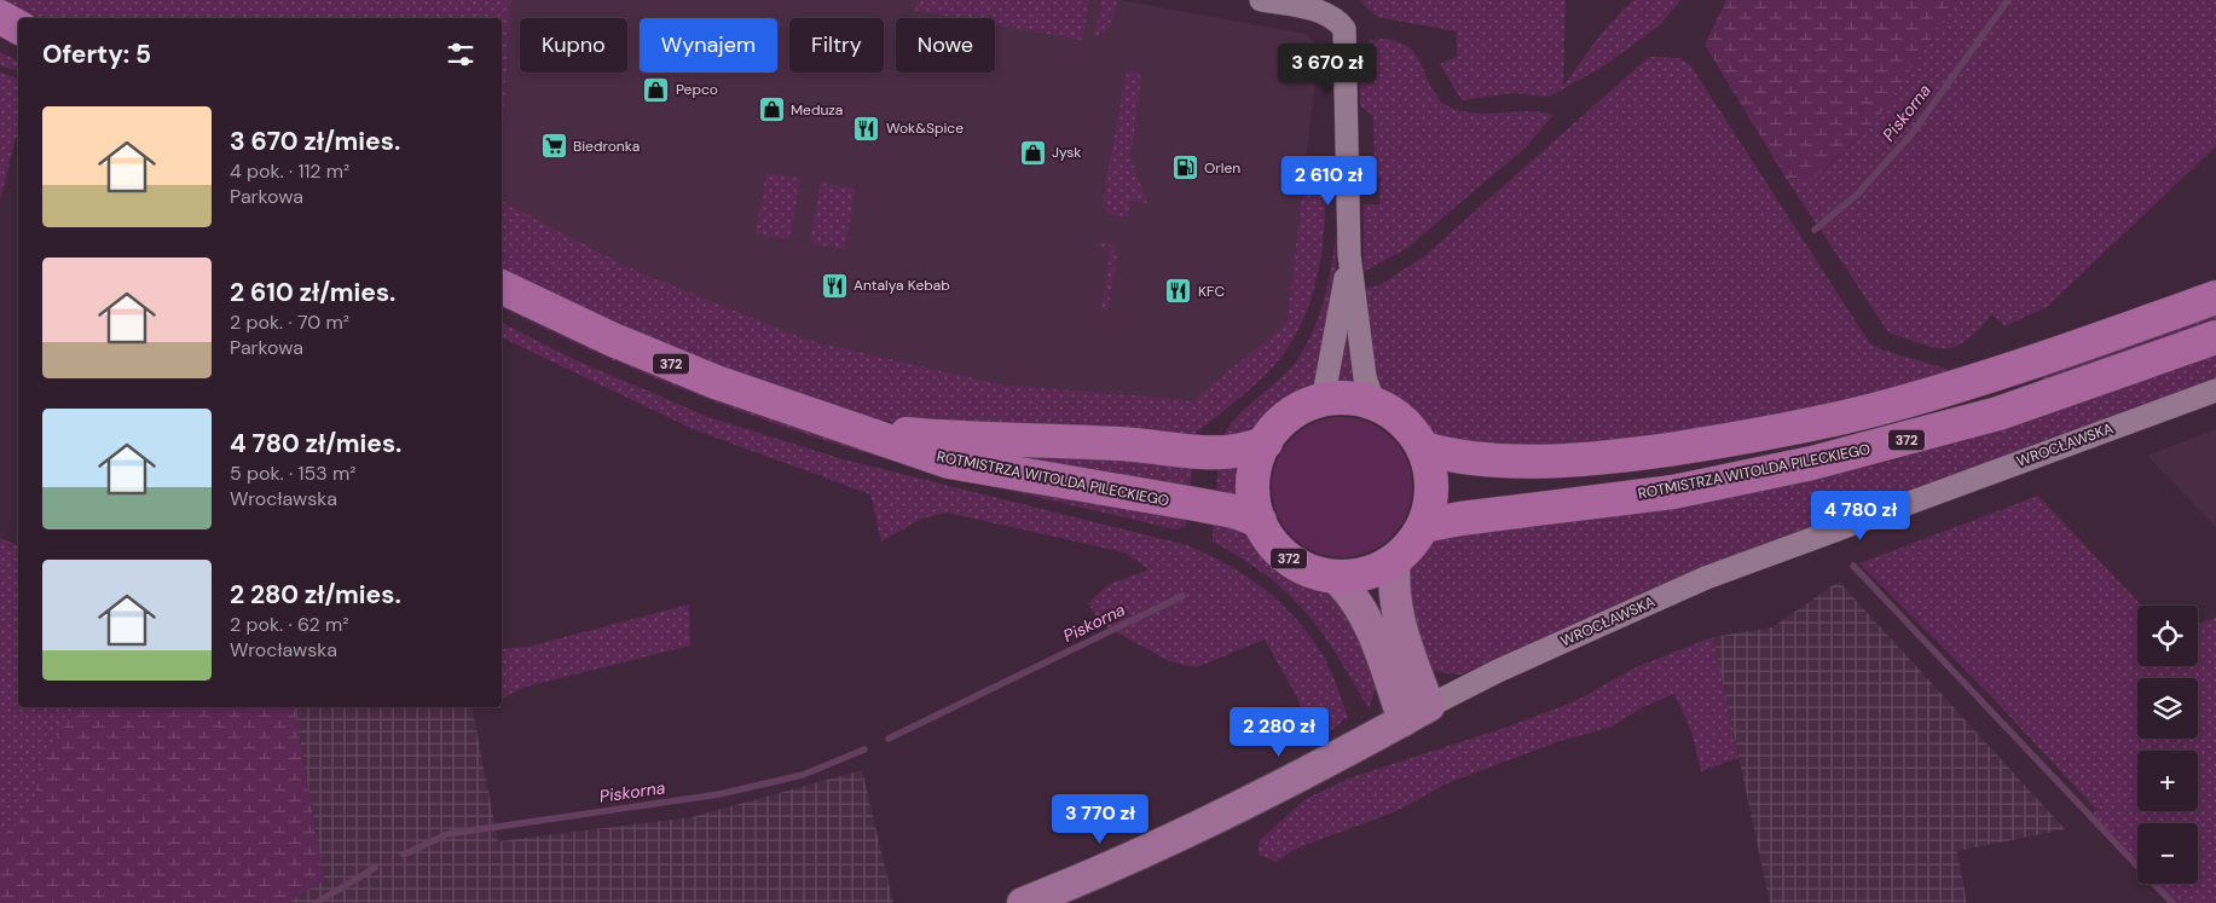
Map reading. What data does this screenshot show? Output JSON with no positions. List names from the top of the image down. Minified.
{"streets":{"main road":["372","WROCŁAWSKA","ROTMISTRZA WITOLDA PILECKIEGO"]},"crossings":[["372","ROTMISTRZA WITOLDA PILECKIEGO"]],"water":["Piskorna"],"places":{"shop":["Pepco","Meduza","Jysk"],"restaurant":["Wok&Spice","Antalya Kebab","KFC"],"supermarket":["Biedronka"],"fuel station":["Orlen"]},"page":{"chip":["Kupno","Wynajem","Filtry","Nowe"],"heading":"Oferty: 5","price":["3 670 zł","2 610 zł","4 780 zł","2 280 zł","3 770 zł"],"list":[{"name":"3 670 zł/mies.","note":"4 pok. · 112 m² · Parkowa"},{"name":"2 610 zł/mies.","note":"2 pok. · 70 m² · Parkowa"},{"name":"4 780 zł/mies.","note":"5 pok. · 153 m² · Wrocławska"},{"name":"2 280 zł/mies.","note":"2 pok. · 62 m² · Wrocławska"}],"map_buttons":["+","−"]}}
